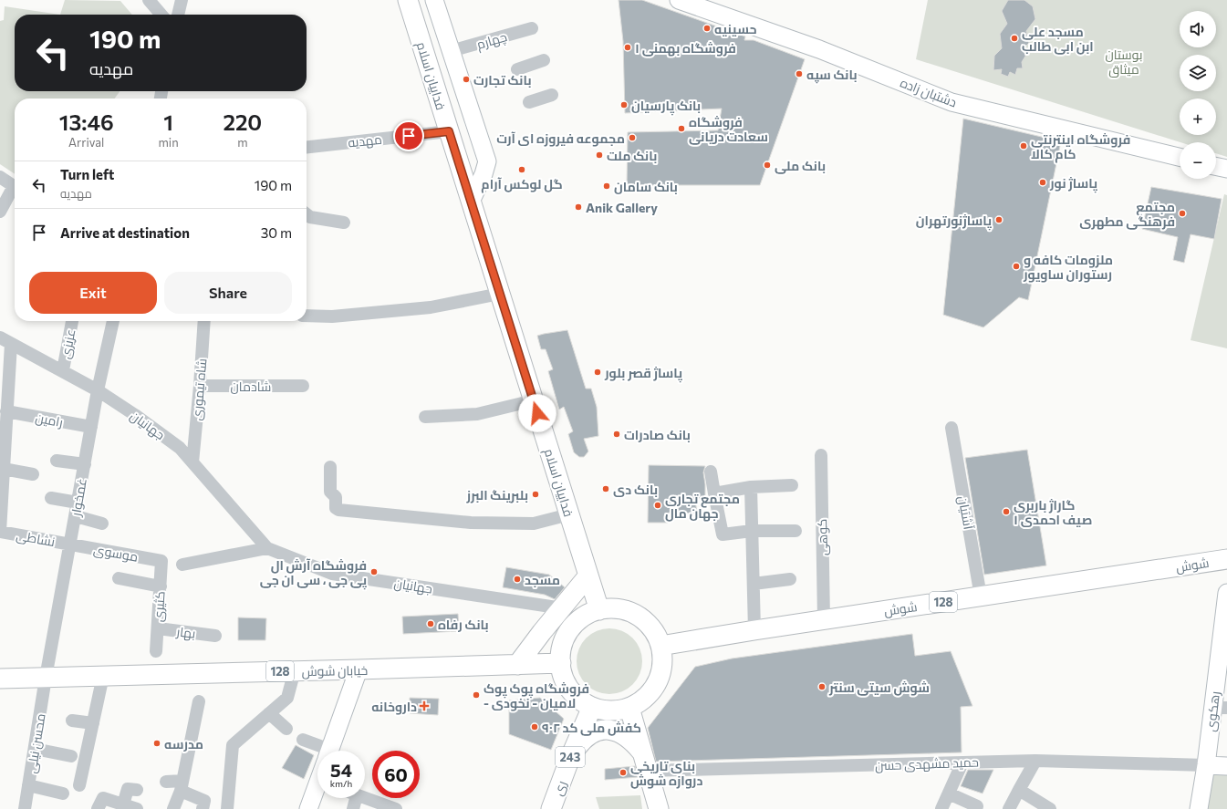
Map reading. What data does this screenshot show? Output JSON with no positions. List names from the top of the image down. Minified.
{"streets":{"main road":["فداییان اسلام","شوش","128","خیابان شوش","243","ری"],"street":["چهارم","دشتبان زاده","مهدیه","عزیزی","شادمان","شاه تیموری","رامین","جهانیان","غمخوار","آشتیان","کوهی","نشاطی","موسوی","کثیری","بهار","رهکوی","محسن نیلی","حمید مشهدی حسن"]},"crossings":[["فداییان اسلام","مهدیه"],["فداییان اسلام","شوش"],["فداییان اسلام","خیابان شوش"],["فداییان اسلام","ری"],["عزیزی","جهانیان"],["شادمان","شاه تیموری"],["شاه تیموری","جهانیان"],["رامین","غمخوار"],["جهانیان","غمخوار"],["غمخوار","نشاطی"],["غمخوار","موسوی"],["غمخوار","خیابان شوش"],["غمخوار","محسن نیلی"],["آشتیان","شوش"],["کوهی","شوش"],["نشاطی","موسوی"],["موسوی","کثیری"],["شوش","خیابان شوش"],["شوش","ری"],["کثیری","بهار"],["خیابان شوش","محسن نیلی"],["خیابان شوش","ری"],["رهکوی","حمید مشهدی حسن"]],"parks":["بوستان میثاق"],"places":{"other":["حسینیه","مسجد علی ابن ابی طالب","فروشگاه بهمنی ۱","بانک سپه","بانک تجارت","بانک پارسیان","فروشگاه سعادت دریانی","مجموعه فیروزه ای آرت","فروشگاه اینترنتی کام کالا","بانک ملت","بانک ملی","گل لوکس آرام","پاساژ نور","بانک سامان","Anik Gallery","مجتمع فرهنگی مطهری","پاساژنورتهران","ملزومات کافه و رستوران ساویور","پاساژ قصر بلور","بانک صادرات","بانک دی","بلبرینگ البرز","مجتمع تجاری جهان مال","گاراژ باربری صیف احمدی ۱","فروشگاه آرش ال پی جی ، سی ان جی","مسجد","بانک رفاه","شوش سیتی سنتر","فروشگاه پوک پوک - لاميان - نخودی","کفش ملی کد ۹۰۲","مدرسه","بنای تاریخی دروازه شوش"],"health":["داروخانه"]},"page":{"map_buttons":["+","−"],"turn":["190 m","مهدیه"],"eta":["13:46","Arrival","1","min","220","m"],"list":[{"name":"Turn left","note":"مهدیه","value":"190 m"},{"name":"Arrive at destination","value":"30 m"}],"buttons":["Exit","Share"],"speed":"54 km/h","limit":"60"}}
